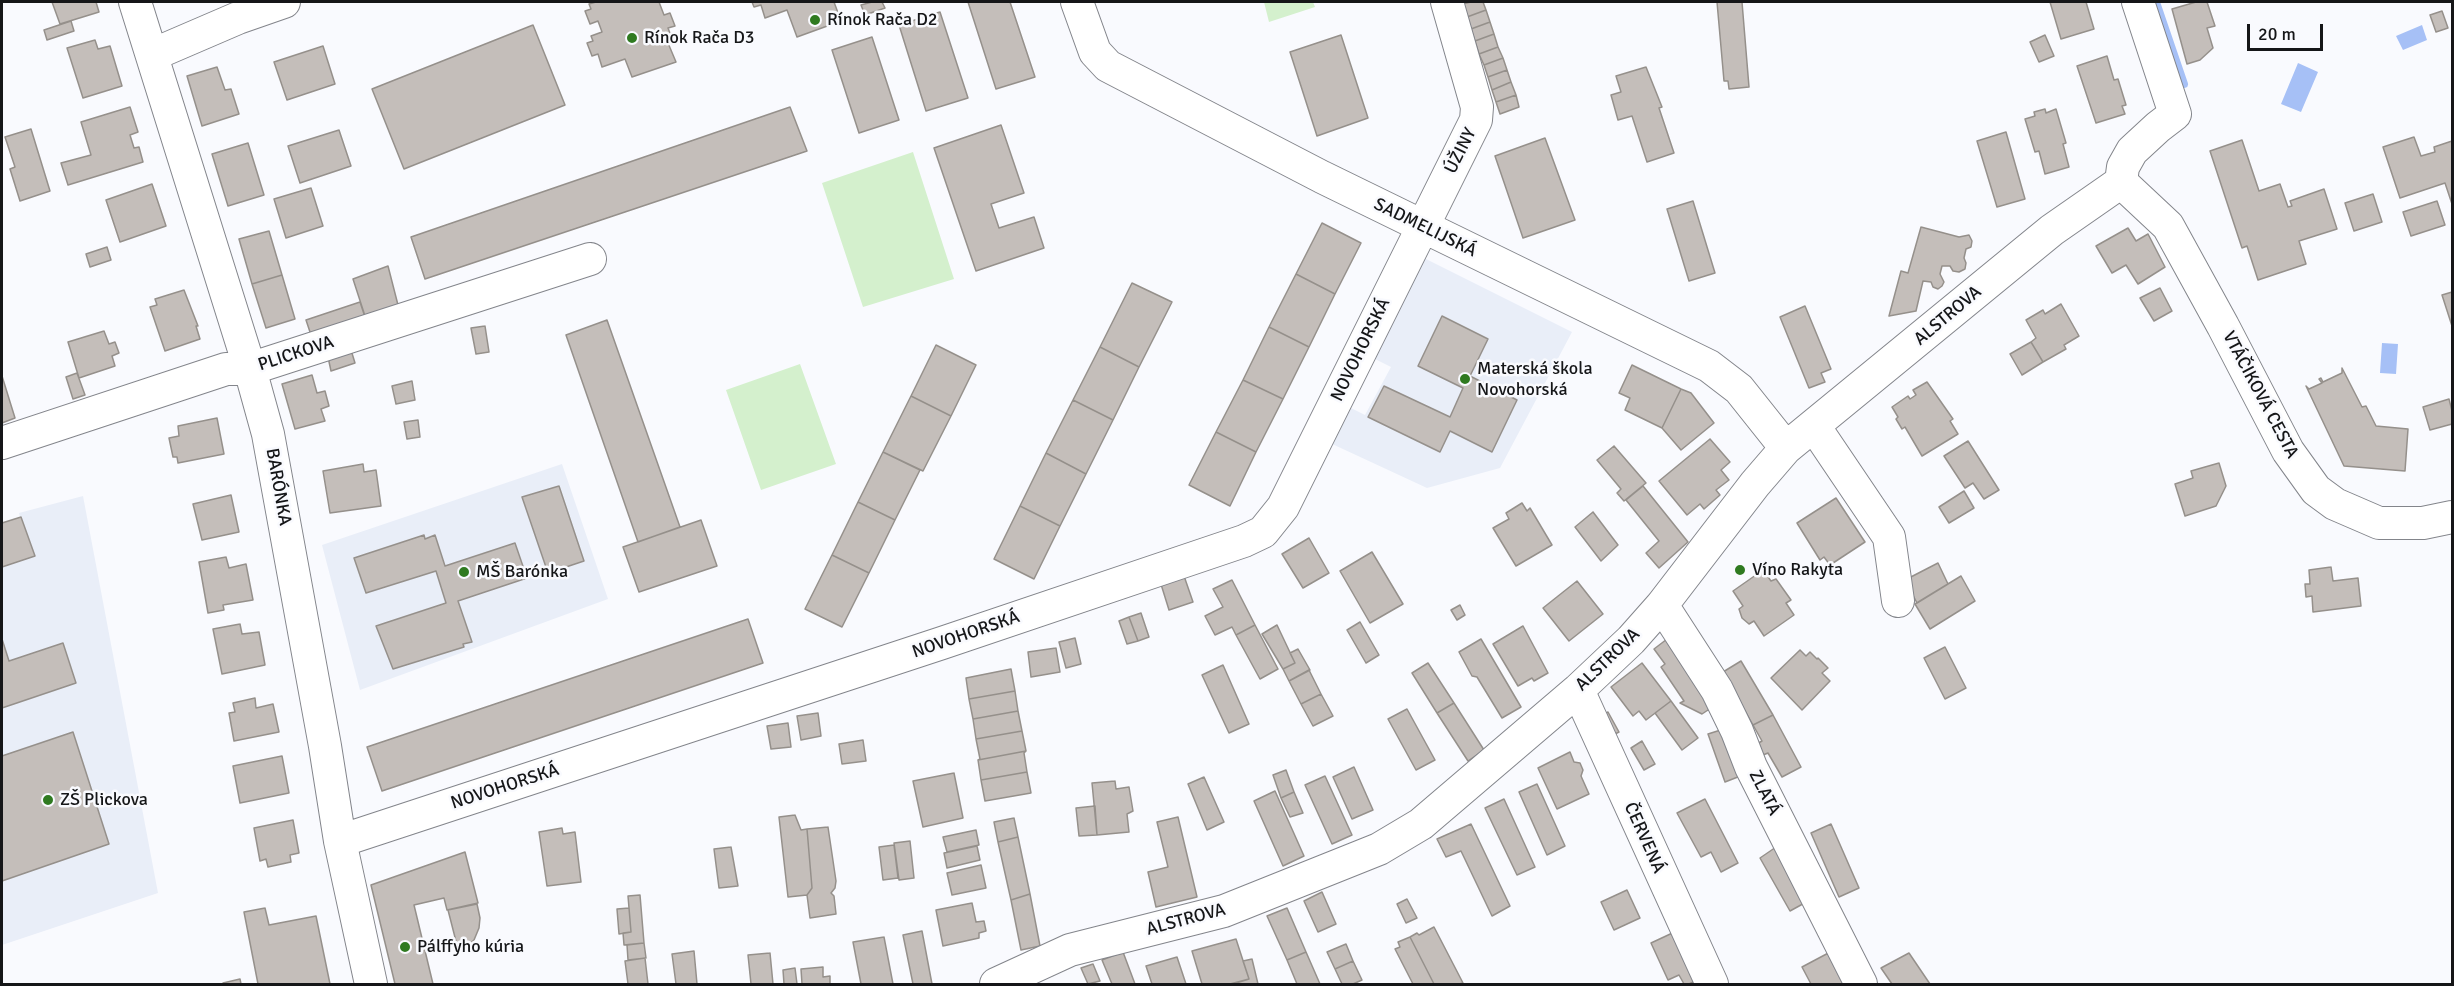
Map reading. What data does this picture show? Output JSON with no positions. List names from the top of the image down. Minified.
{"streets":{"street":["ÚŽINY","SADMELIJSKÁ","ALSTROVA","NOVOHORSKÁ","PLICKOVA","VTÁČIKOVÁ CESTA","BARÓNKA","ZLATÁ","ČERVENÁ"]},"crossings":[["ÚŽINY","SADMELIJSKÁ"],["ÚŽINY","NOVOHORSKÁ"],["SADMELIJSKÁ","ALSTROVA"],["SADMELIJSKÁ","NOVOHORSKÁ"],["ALSTROVA","VTÁČIKOVÁ CESTA"],["ALSTROVA","ZLATÁ"],["ALSTROVA","ČERVENÁ"],["NOVOHORSKÁ","BARÓNKA"],["PLICKOVA","BARÓNKA"]],"places":["Rínok Rača D2","Rínok Rača D3","Materská škola Novohorská","Víno Rakyta","MŠ Barónka","ZŠ Plickova","Pálffyho kúria"],"scale_bar":"20 m"}
